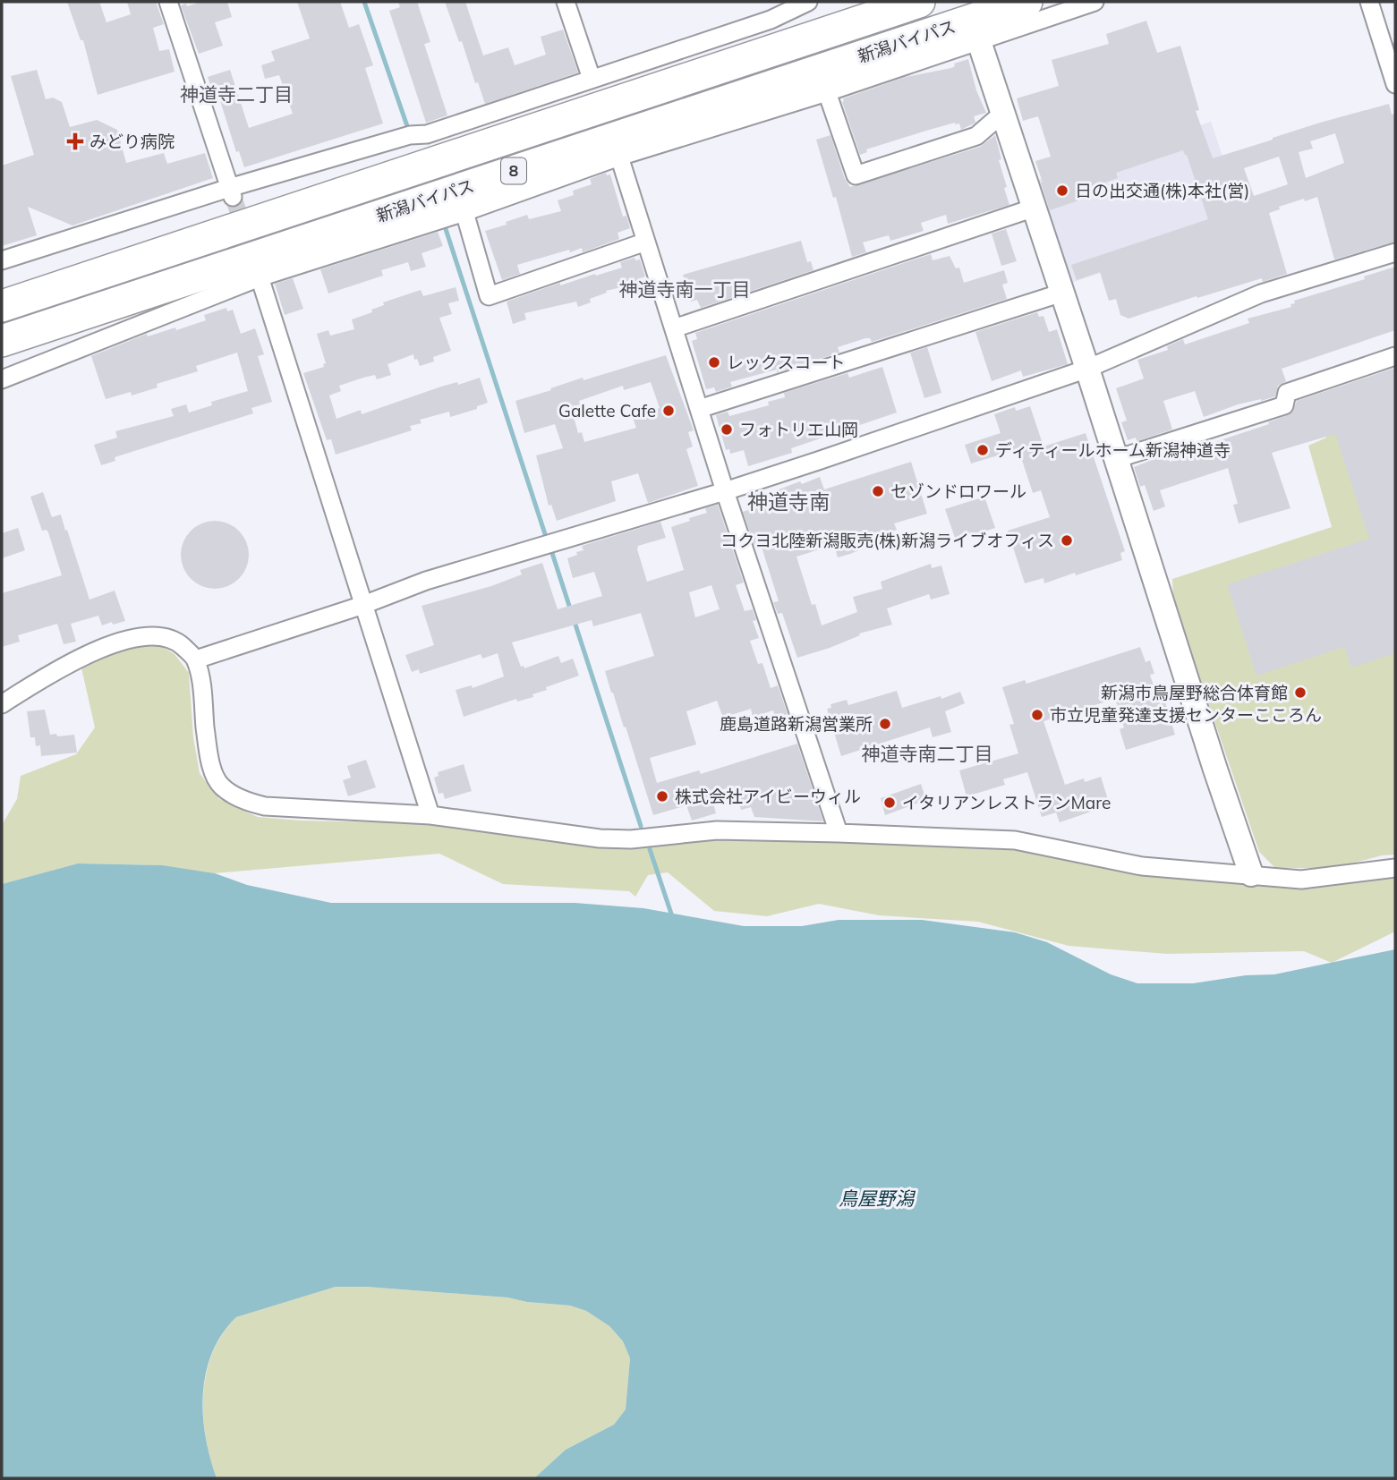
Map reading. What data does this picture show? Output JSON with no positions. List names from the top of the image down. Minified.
{"streets":{"highway":["新潟バイパス","8"]},"districts":["神道寺二丁目","神道寺南一丁目","神道寺南","神道寺南二丁目"],"water":["鳥屋野潟"],"places":{"health":["みどり病院"],"other":["日の出交通(株)本社(営)","レックスコート","Galette Cafe","フォトリエ山岡","ディティールホーム新潟神道寺","セゾンドロワール","コクヨ北陸新潟販売(株)新潟ライブオフィス","新潟市鳥屋野総合体育館","市立児童発達支援センターこころん","鹿島道路新潟営業所","株式会社アイビーウィル","イタリアンレストランMare"]}}
